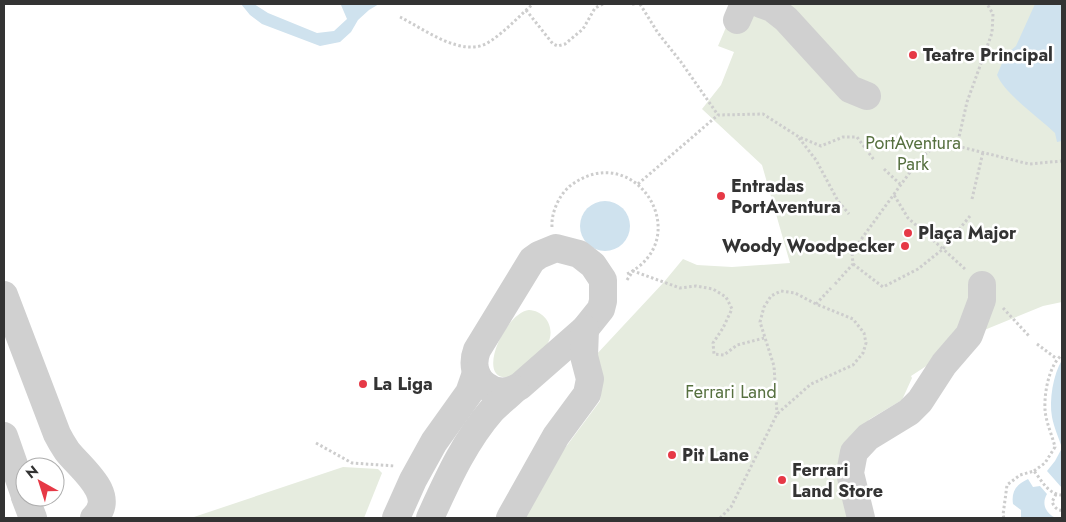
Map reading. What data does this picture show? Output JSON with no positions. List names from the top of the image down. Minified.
{"parks":["PortAventura Park","Ferrari Land"],"places":["Teatre Principal","Entradas PortAventura","Plaça Major","Woody Woodpecker","La Liga","Pit Lane","Ferrari Land Store"],"north":"top left"}
